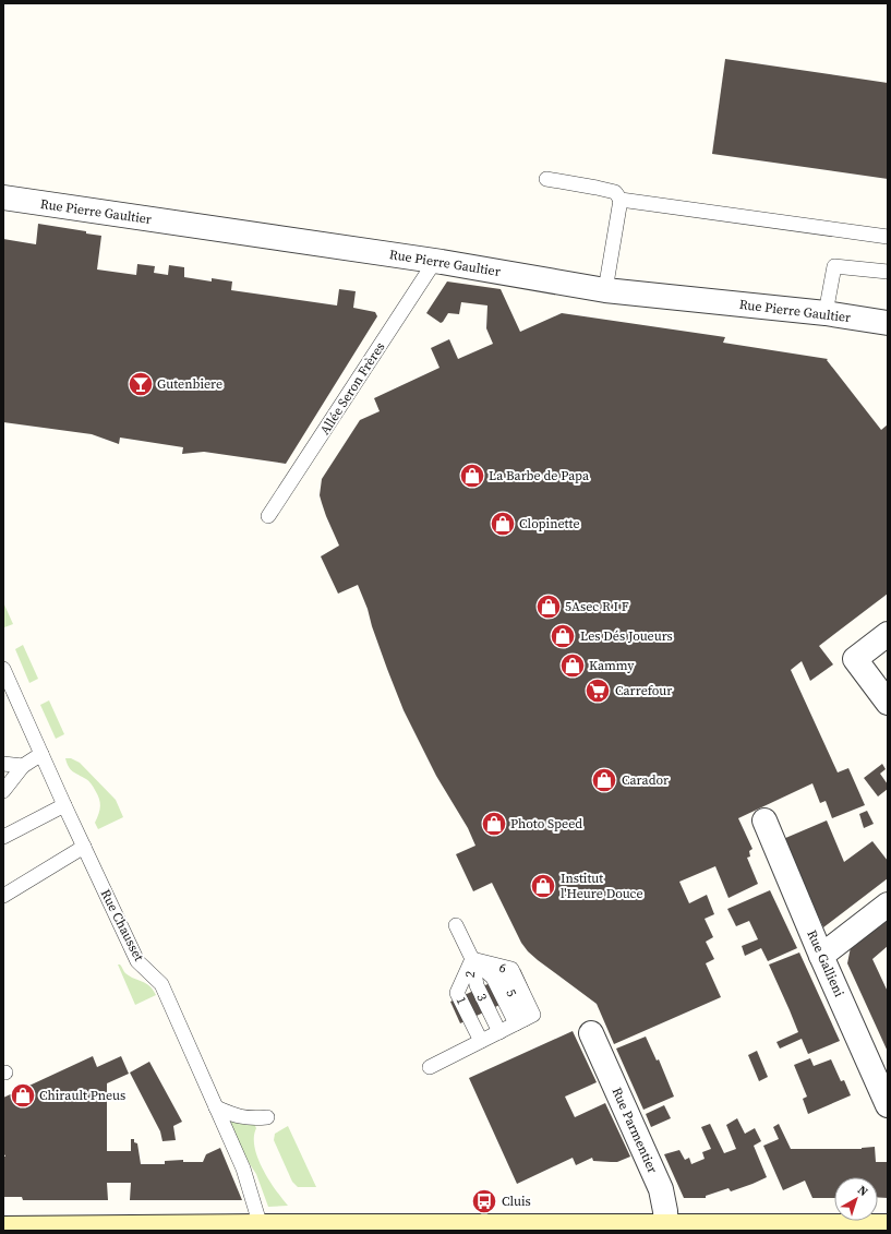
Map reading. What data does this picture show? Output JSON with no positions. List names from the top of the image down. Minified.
{"streets":{"street":["Rue Pierre Gaultier","Rue Gallieni","Rue Parmentier"],"lane":["Allée Seron Frères","Rue Chausset","6","3","1"]},"crossings":[["Rue Pierre Gaultier","Allée Seron Frères"],["6","3"],["6","1"],["3","1"]],"places":{"bar":["Gutenbiere"],"shop":["La Barbe de Papa","Clopinette","5Asec R I F","Les Dés Joueurs","Kammy","Carador","Photo Speed","Institut l'Heure Douce","Chirault Pneus"],"supermarket":["Carrefour"],"bus stop":["Cluis"]},"north":"top right"}
